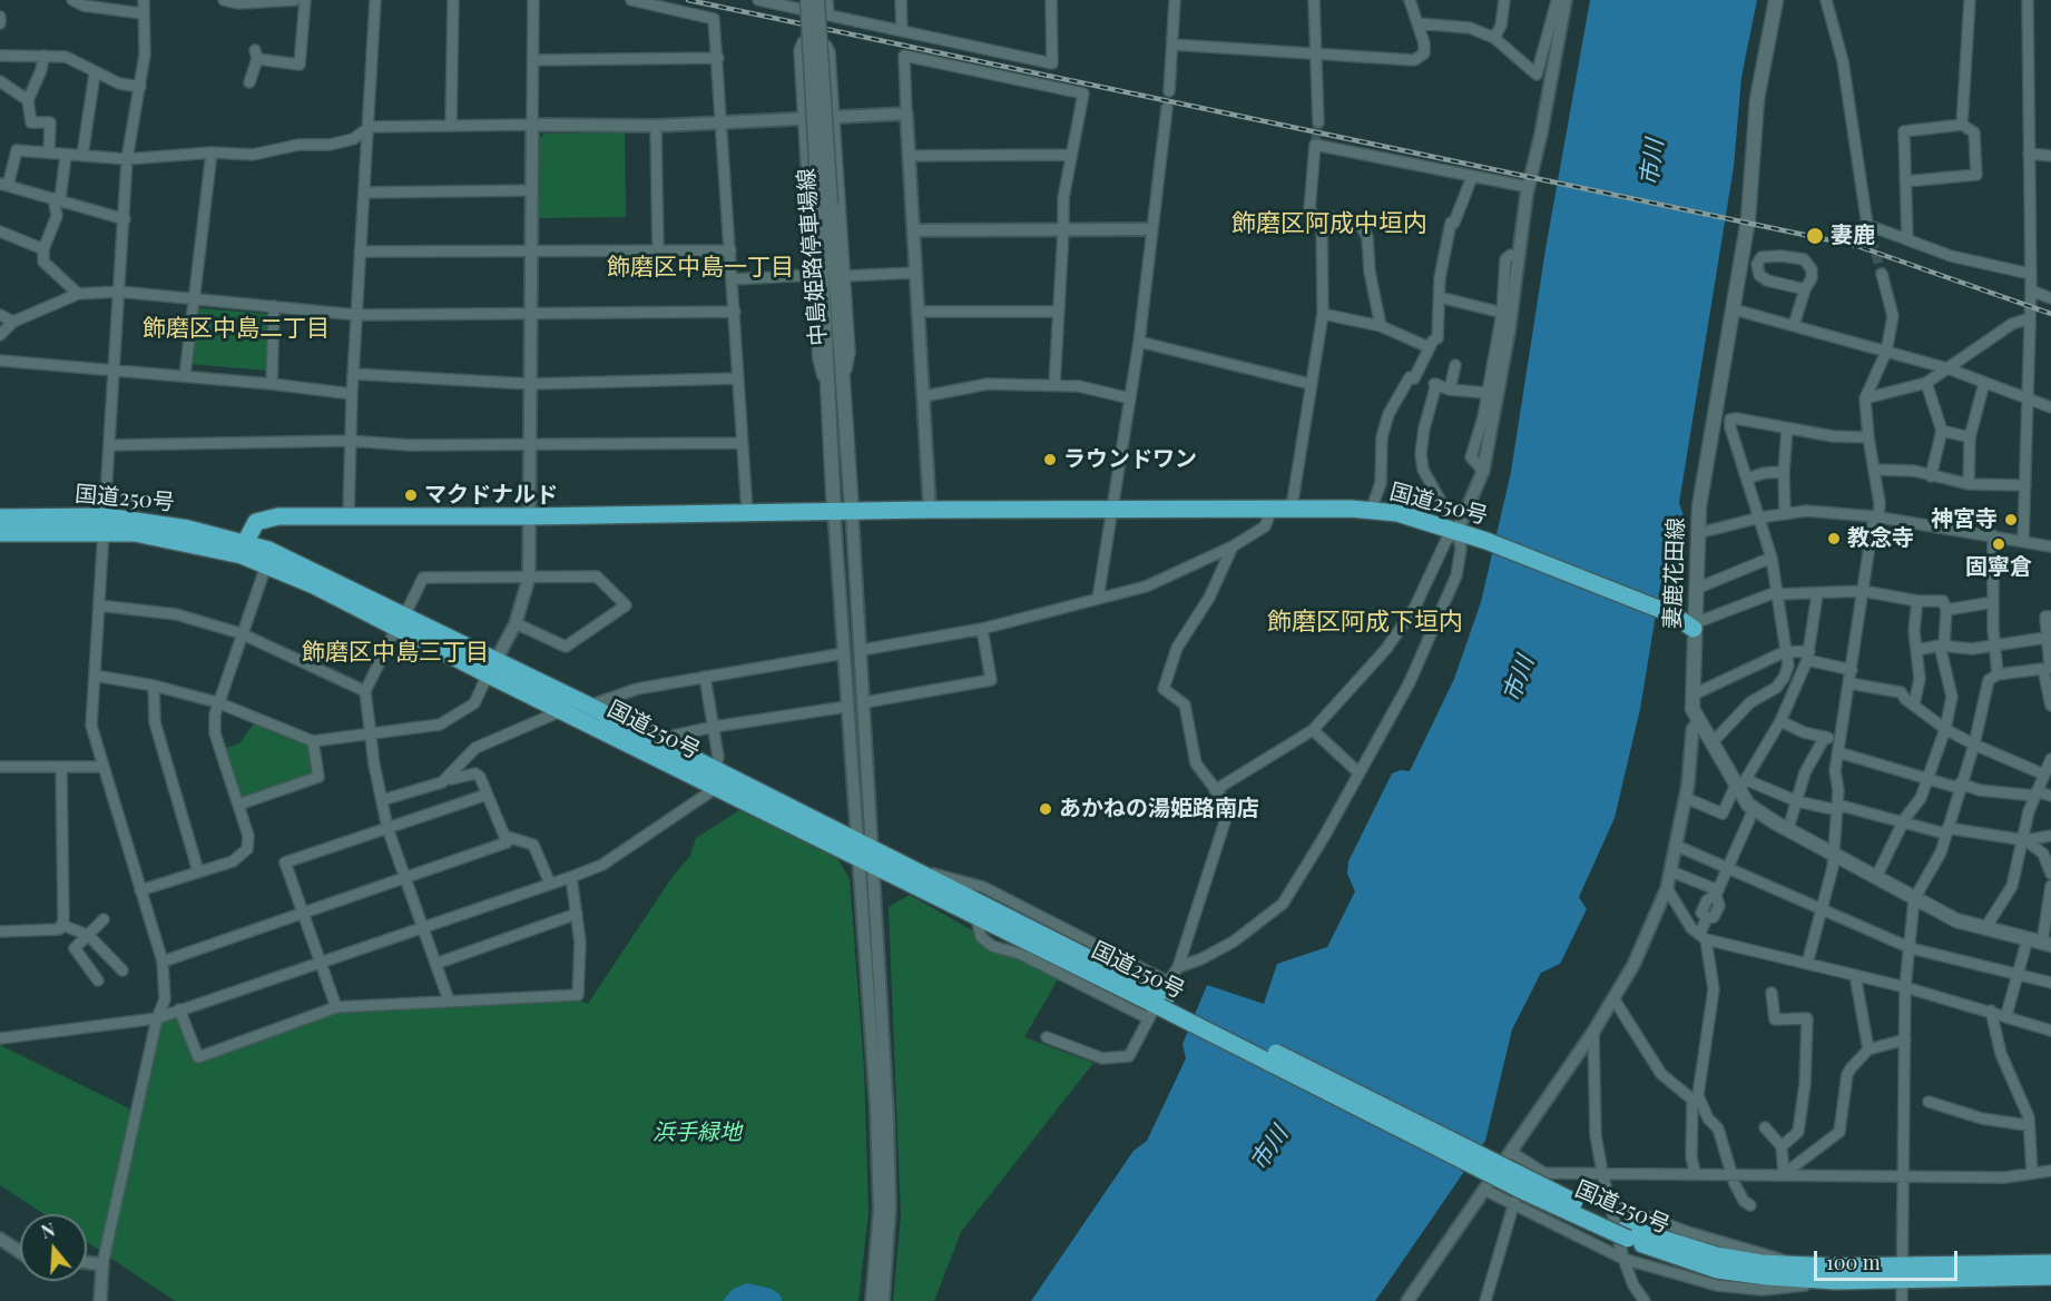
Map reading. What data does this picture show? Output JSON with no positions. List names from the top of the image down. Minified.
{"streets":{"highway":["国道250号"],"main road":["中島姫路停車場線","妻鹿花田線"]},"crossings":[["中島姫路停車場線","国道250号"],["国道250号","妻鹿花田線"]],"districts":["飾磨区阿成中垣内","飾磨区中島一丁目","飾磨区中島二丁目","飾磨区阿成下垣内","飾磨区中島三丁目"],"water":["市川"],"parks":["浜手緑地"],"places":["妻鹿","ラウンドワン","マクドナルド","神宮寺","教念寺","固寧倉","あかねの湯姫路南店"],"scale_bar":"100 m","north":"top"}
